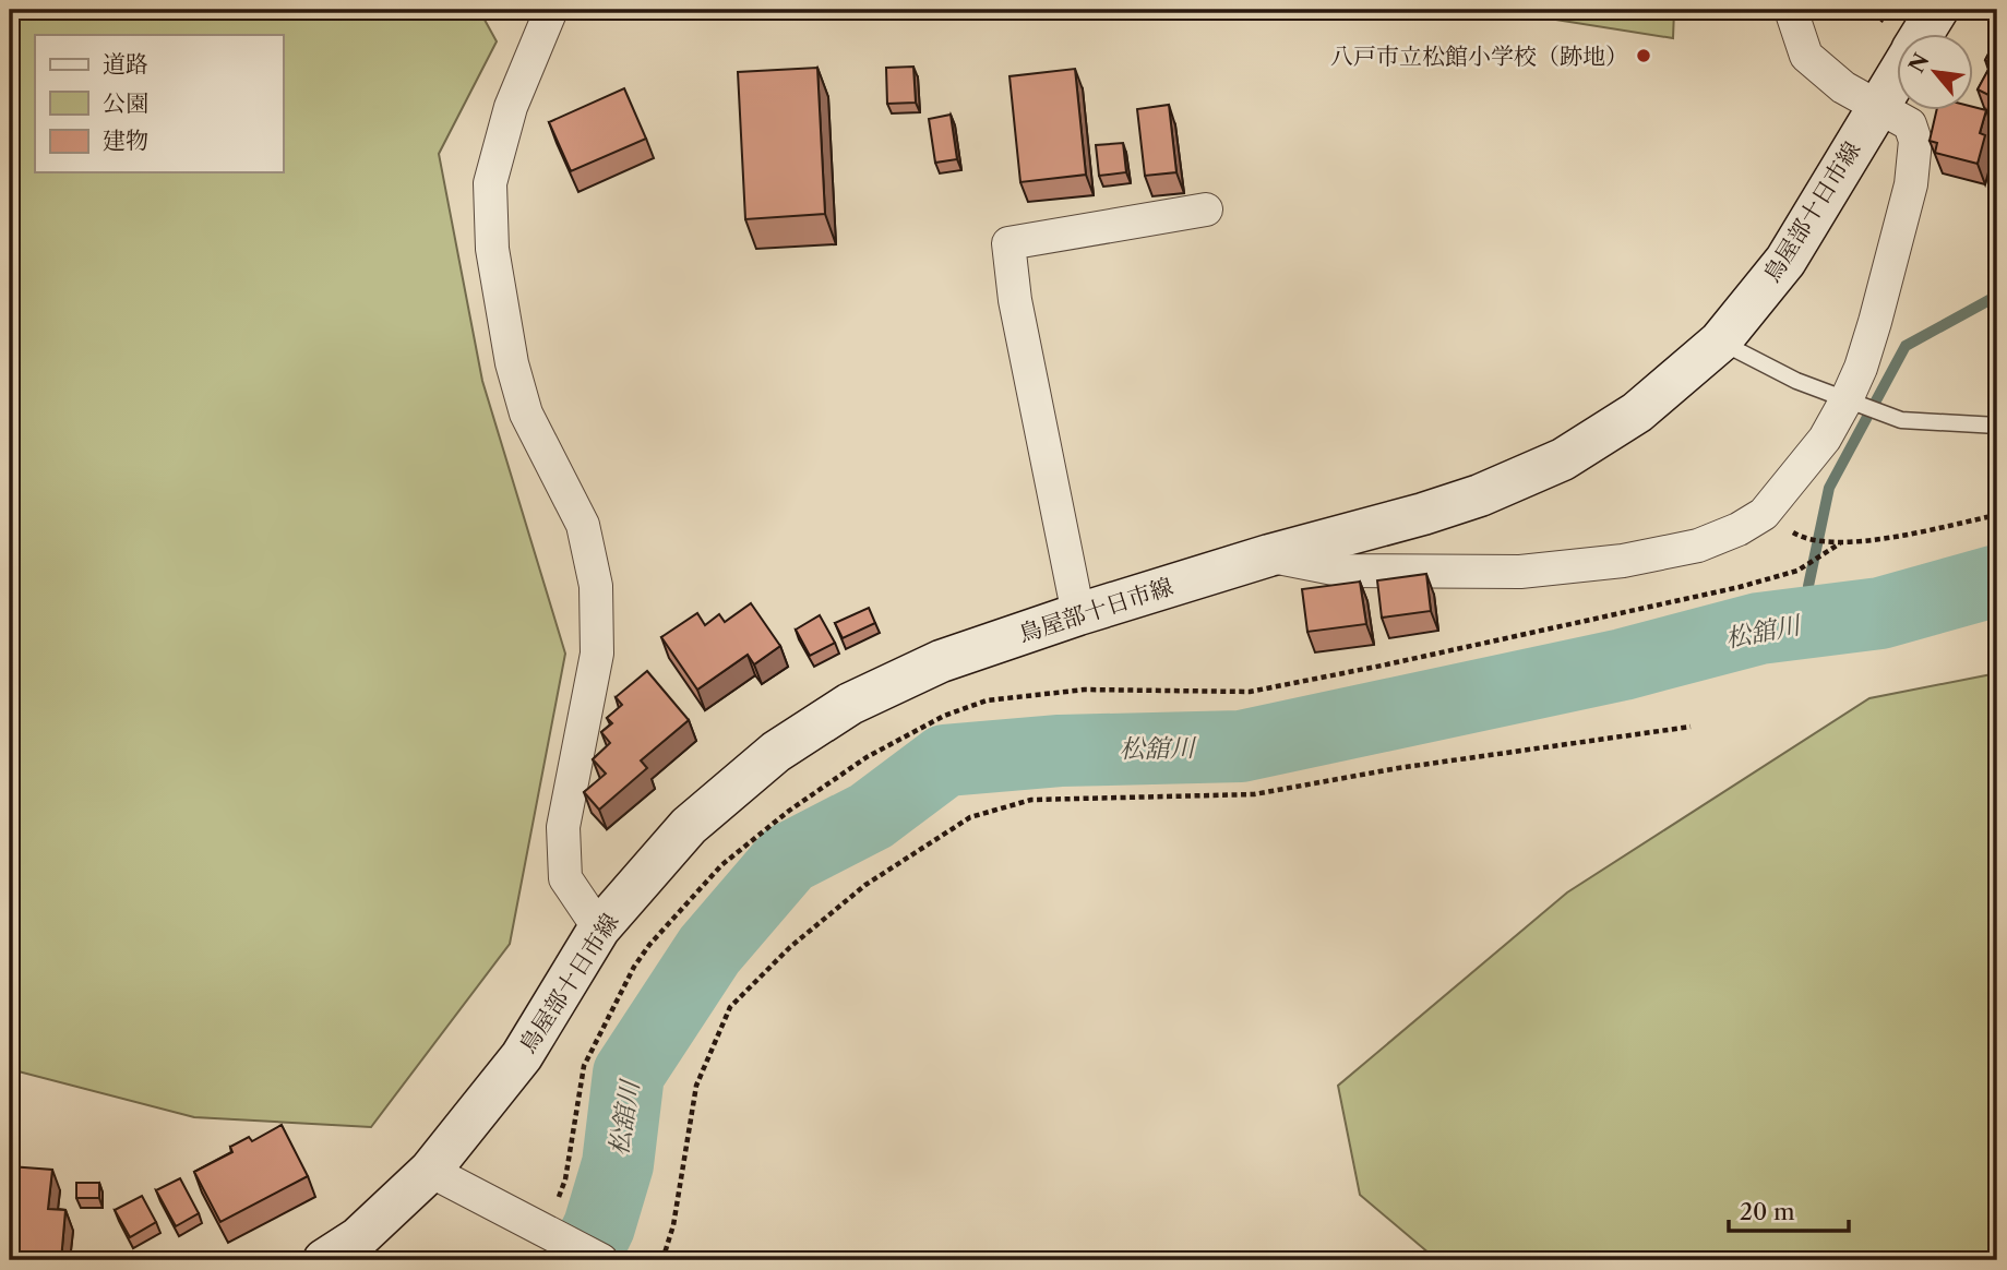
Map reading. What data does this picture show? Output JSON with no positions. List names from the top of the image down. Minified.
{"streets":{"main road":["鳥屋部十日市線"]},"water":["松舘川"],"places":["八戸市立松館小学校（跡地）"],"legend":["道路","公園","建物"],"scale_bar":"20 m","north":"top left"}
